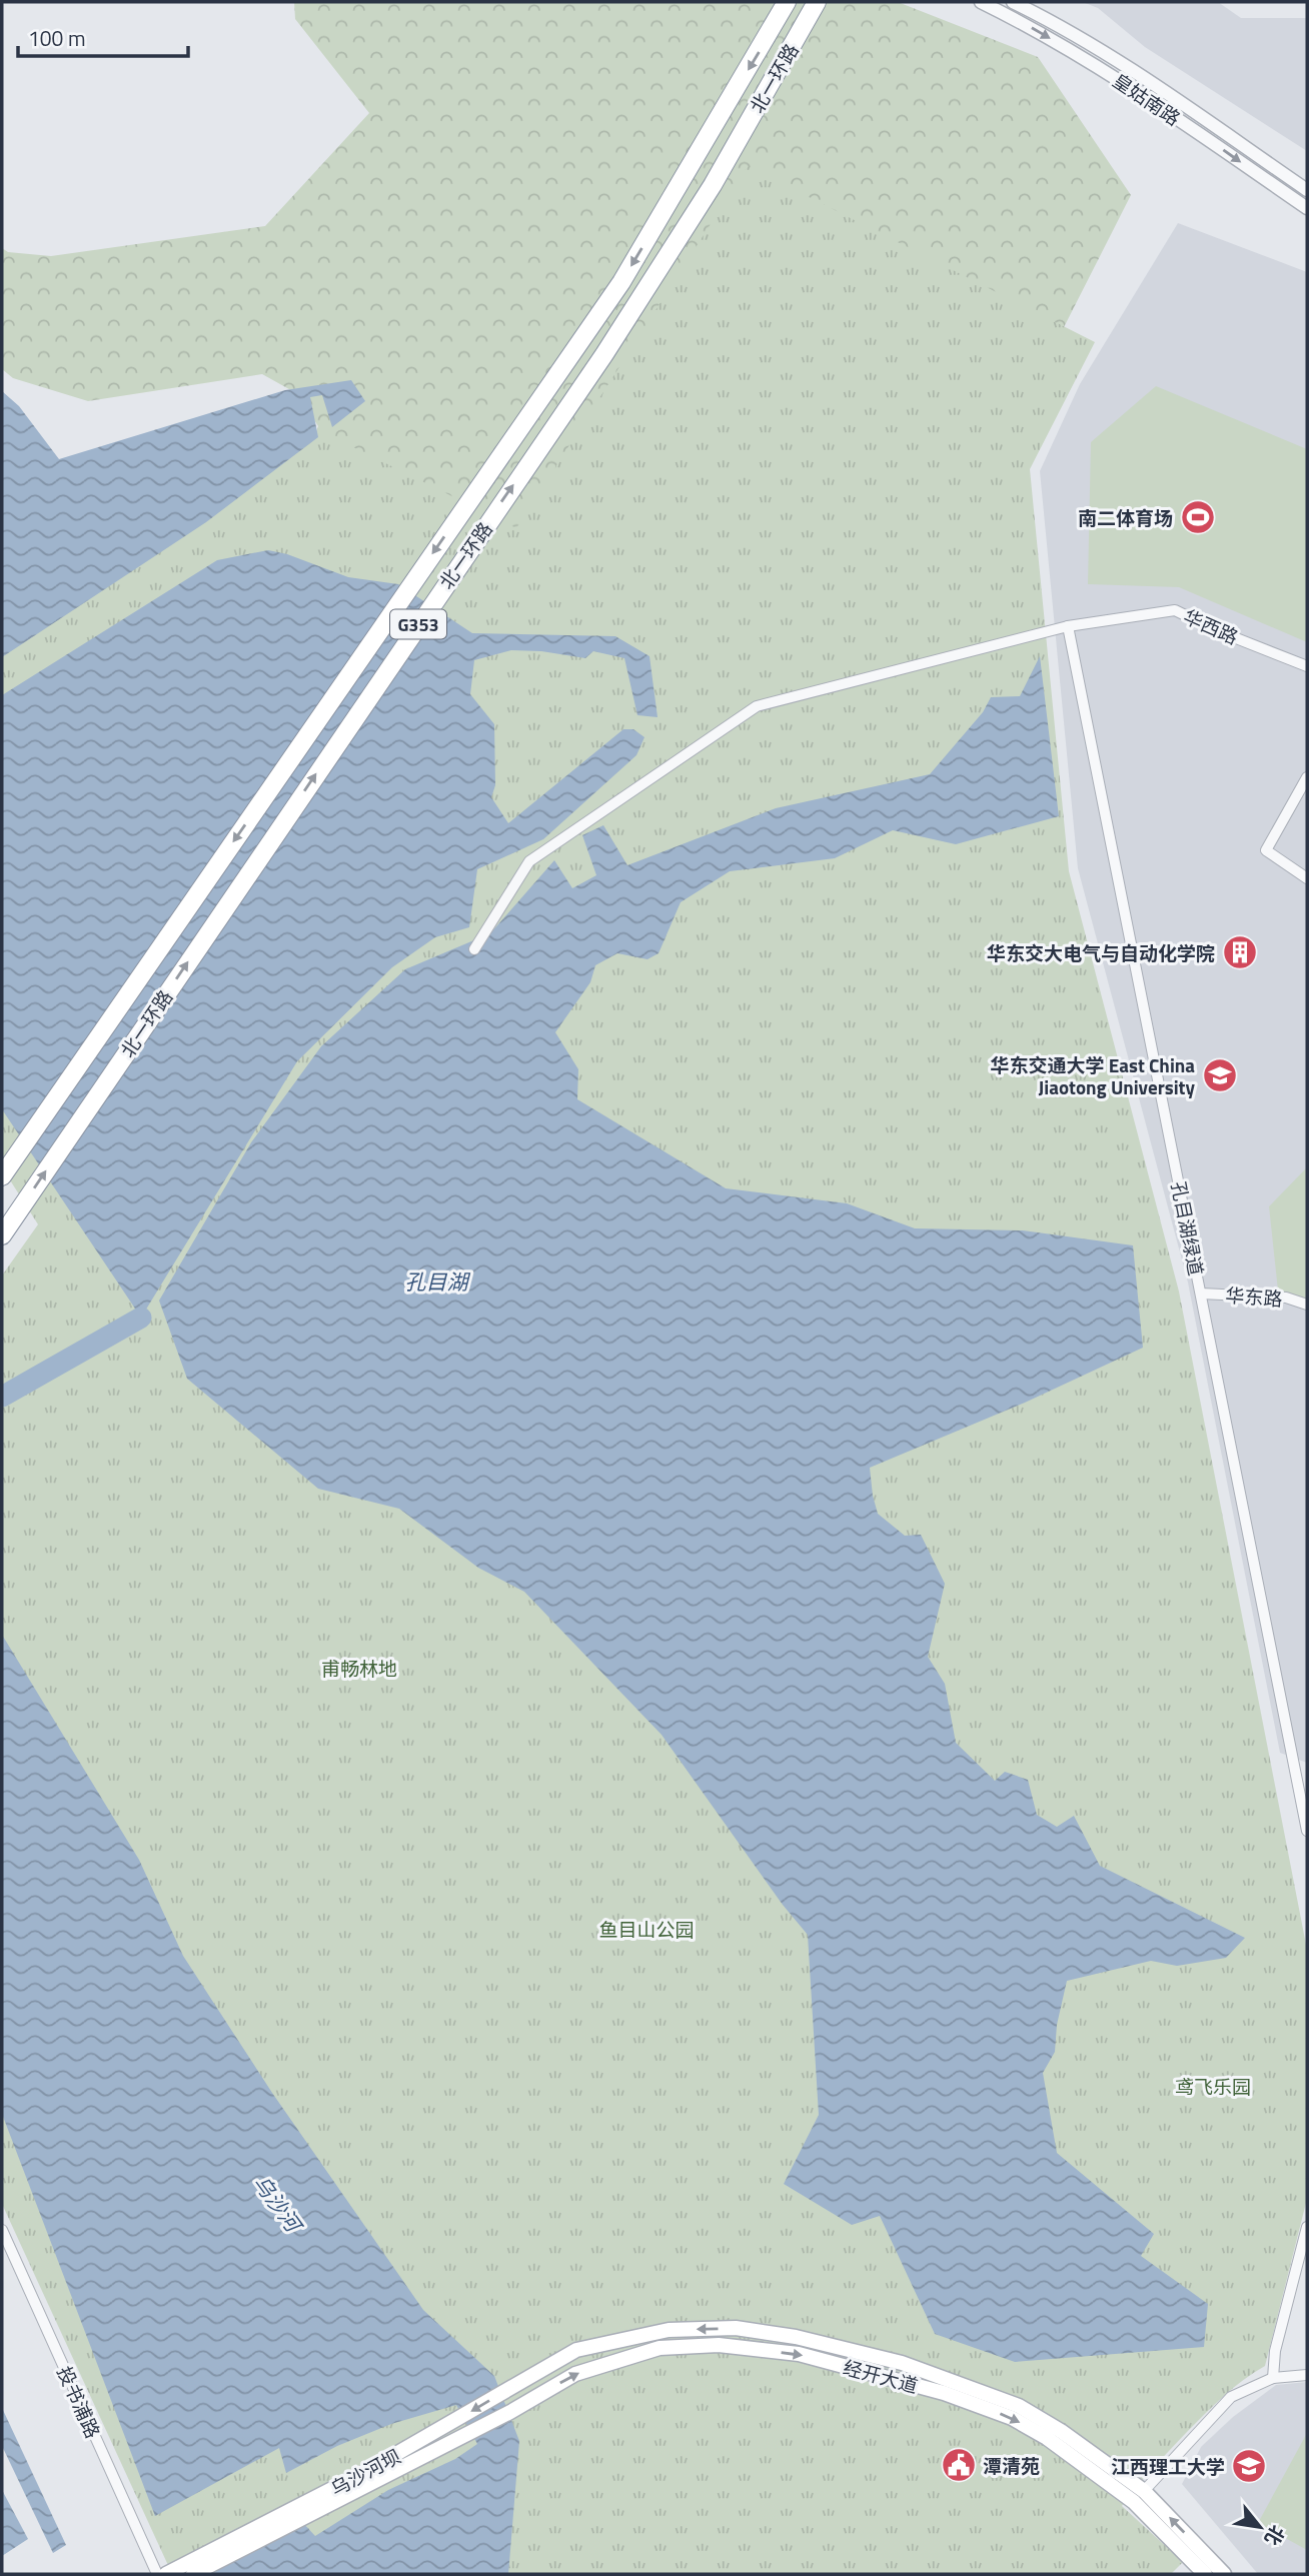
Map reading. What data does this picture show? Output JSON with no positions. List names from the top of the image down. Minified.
{"streets":{"highway":["北一环路","G353"],"main road":["经开大道","乌沙河坝"],"street":["皇姑南路","华西路","孔目湖绿道","华东路","投书浦路"]},"crossings":[["华西路","孔目湖绿道"],["孔目湖绿道","华东路"],["经开大道","乌沙河坝"]],"water":["孔目湖","乌沙河"],"parks":["甫畅林地","鱼目山公园","鸢飞乐园"],"places":{"sports":["南二体育场"],"building":["华东交大电气与自动化学院"],"school or university":["华东交通大学 East China Jiaotong University","江西理工大学"],"public building":["潭清苑"]},"scale_bar":"100 m","north":"bottom right"}
